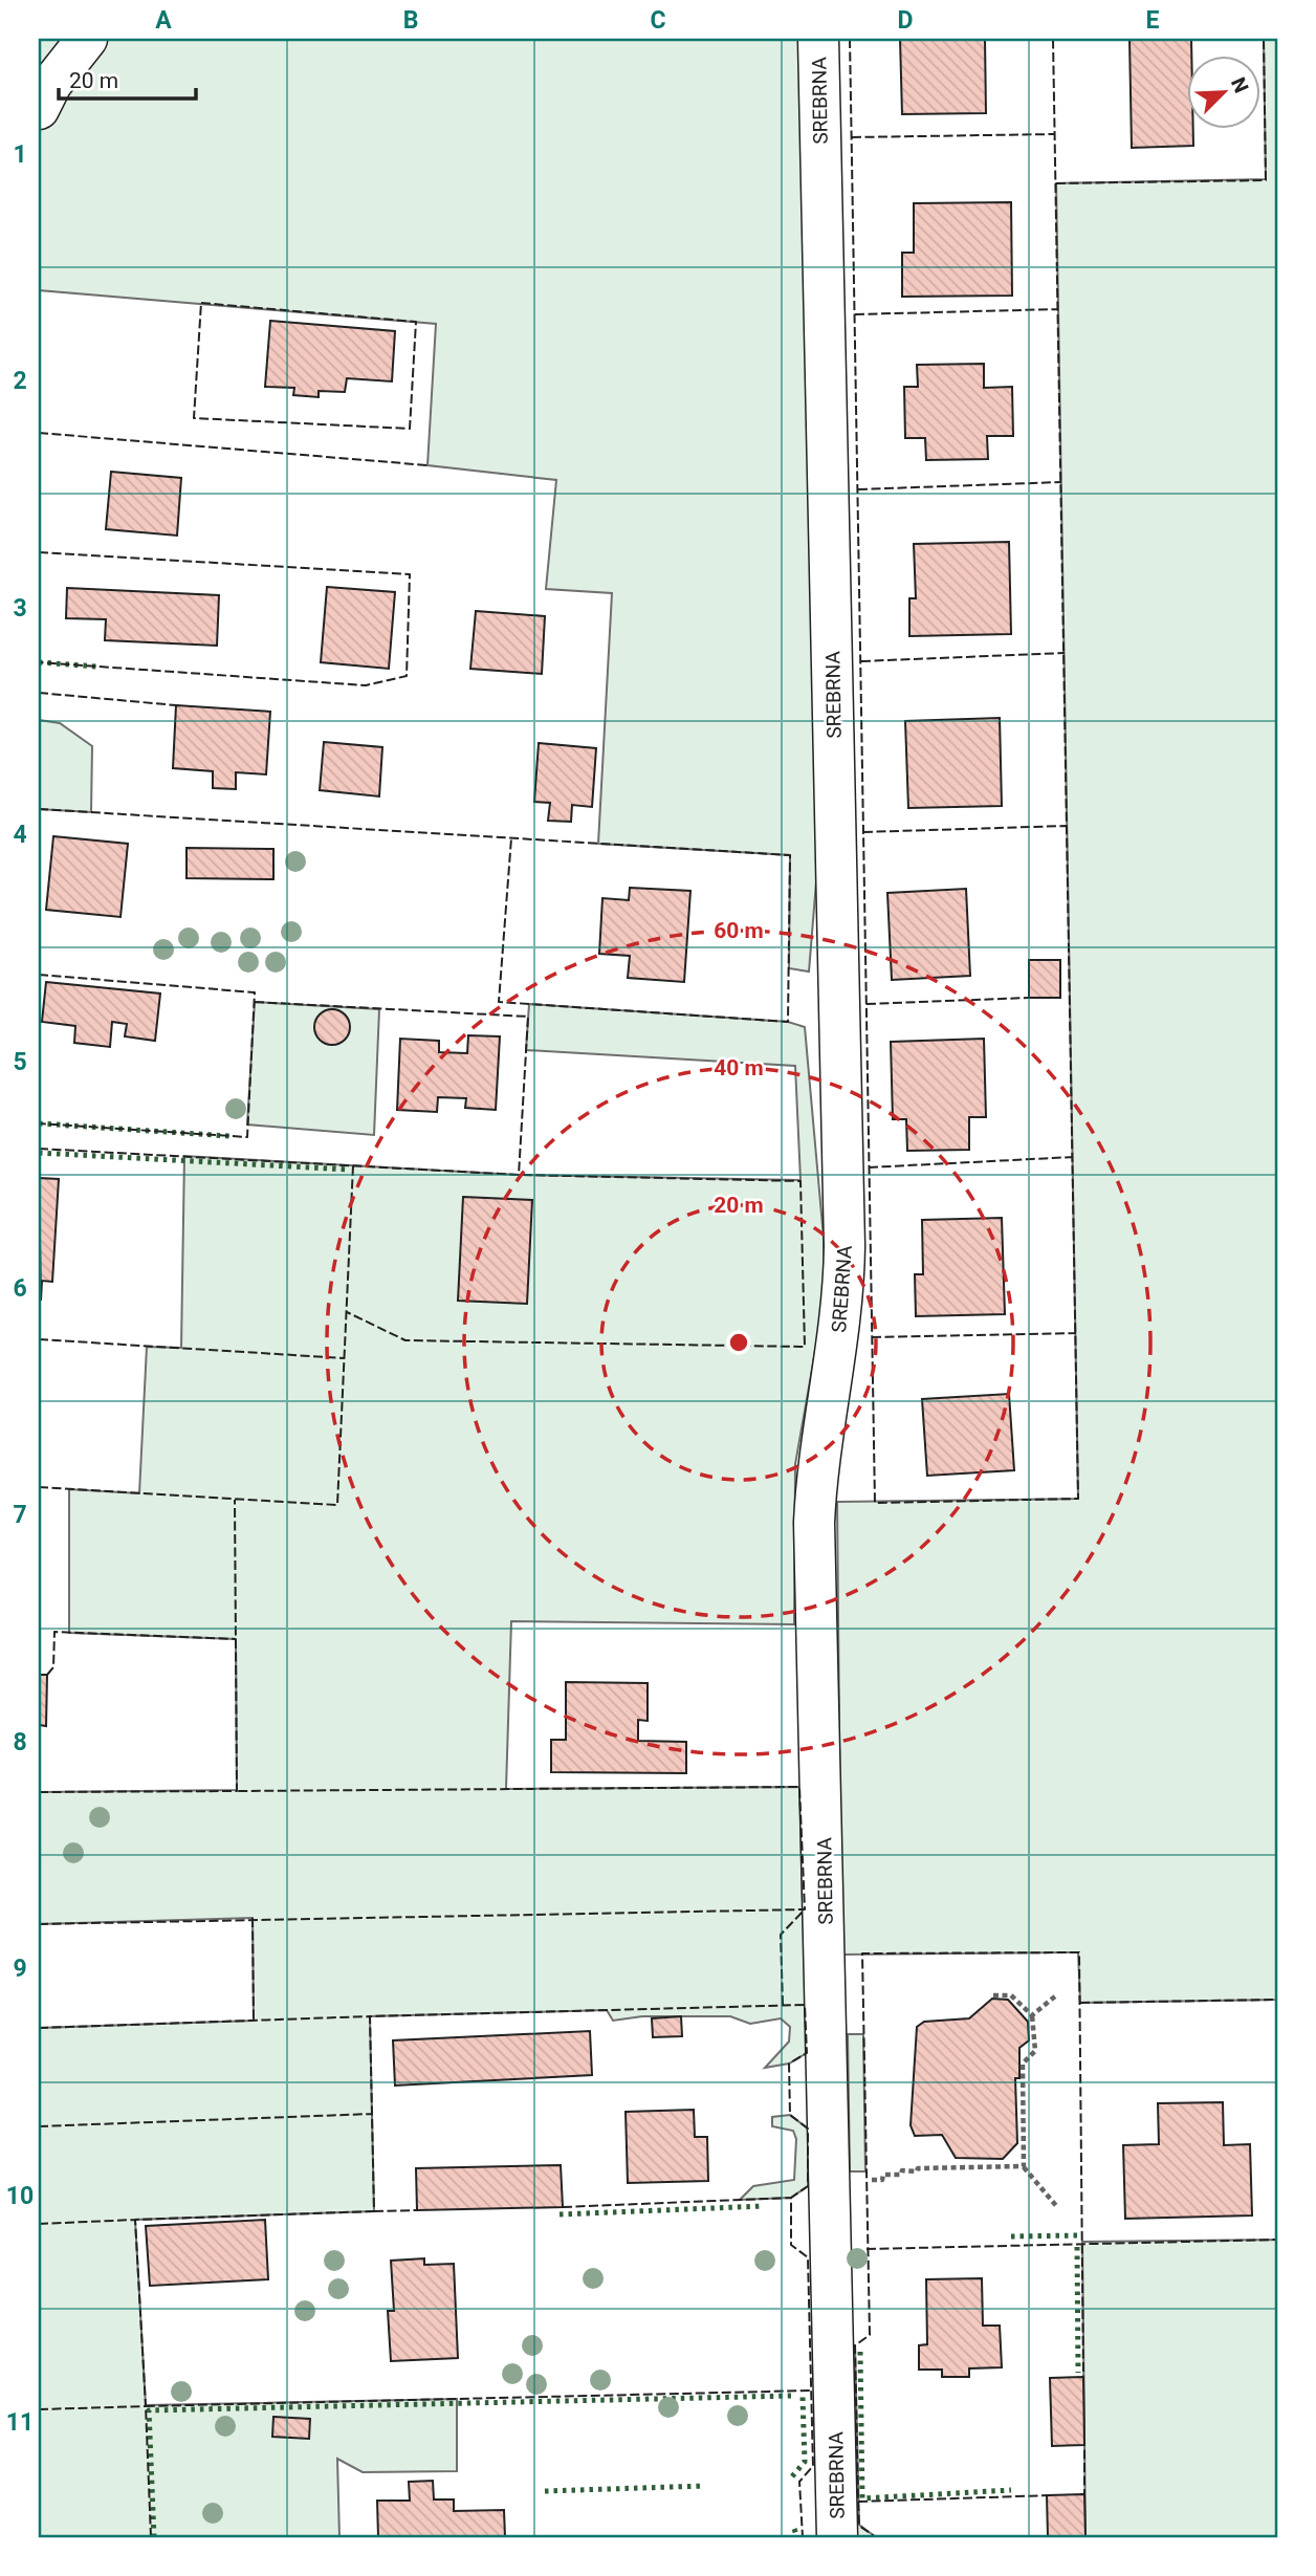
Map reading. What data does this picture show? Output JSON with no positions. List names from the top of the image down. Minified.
{"streets":{"street":["SREBRNA"]},"scale_bar":"20 m","north":"top right","grid":{"columns":["A","B","C","D","E"],"rows":["1","2","3","4","5","6","7","8","9","10","11"]},"rings":["60 m","40 m","20 m"]}
